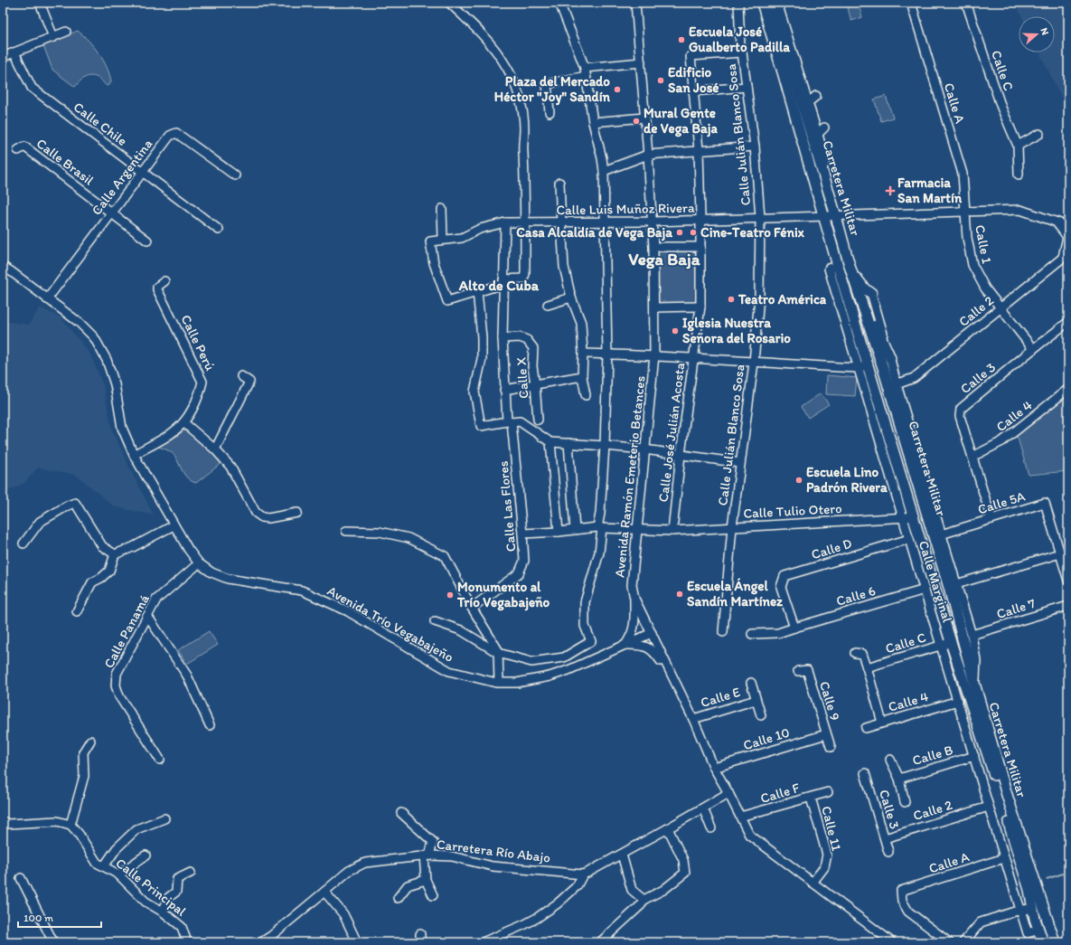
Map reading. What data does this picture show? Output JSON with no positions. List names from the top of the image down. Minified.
{"streets":{"main road":["Carretera Militar"],"street":["Calle C","Calle A","Calle Chile","Calle Julián Blanco Sosa","Calle Brasil","Calle Argentina","Calle Luis Muñoz Rivera","Calle 1","Calle 2","Calle Perú","Calle X","Calle 3","Calle 4","Calle José Julián Acosta","Avenida Ramón Emeterio Betances","Calle 5A","Calle Las Flores","Calle Tulio Otero","Calle D","Calle Marginal","Calle 6","Calle 7","Avenida Trío Vegabajeño","Calle Panamá","Calle E","Calle 9","Calle 10","Calle B","Calle F","Calle 11","Carretera Río Abajo","Calle Principal"]},"crossings":[["Calle C","Carretera Militar"],["Calle C","Calle Marginal"],["Calle A","Calle Luis Muñoz Rivera"],["Calle A","Calle 1"],["Calle A","Calle Marginal"],["Calle Chile","Calle Argentina"],["Calle Julián Blanco Sosa","Calle Luis Muñoz Rivera"],["Calle Julián Blanco Sosa","Calle José Julián Acosta"],["Calle Julián Blanco Sosa","Calle Tulio Otero"],["Calle Brasil","Calle Argentina"],["Calle Argentina","Avenida Trío Vegabajeño"],["Carretera Militar","Calle Luis Muñoz Rivera"],["Carretera Militar","Calle Tulio Otero"],["Carretera Militar","Calle Marginal"],["Calle Luis Muñoz Rivera","Calle 1"],["Calle Luis Muñoz Rivera","Calle José Julián Acosta"],["Calle Luis Muñoz Rivera","Avenida Ramón Emeterio Betances"],["Calle Luis Muñoz Rivera","Calle Las Flores"],["Calle 1","Calle 2"],["Calle 1","Calle 3"],["Calle 2","Calle 3"],["Calle 2","Calle Marginal"],["Calle Perú","Avenida Trío Vegabajeño"],["Calle X","Calle Las Flores"],["Calle 3","Calle 4"],["Calle 3","Calle 5A"],["Calle 4","Calle Marginal"],["Calle José Julián Acosta","Calle Tulio Otero"],["Avenida Ramón Emeterio Betances","Calle Tulio Otero"],["Avenida Ramón Emeterio Betances","Avenida Trío Vegabajeño"],["Avenida Ramón Emeterio Betances","Calle E"],["Avenida Ramón Emeterio Betances","Calle 10"],["Avenida Ramón Emeterio Betances","Calle F"],["Avenida Ramón Emeterio Betances","Calle 11"],["Calle 5A","Calle Marginal"],["Calle Las Flores","Calle Tulio Otero"],["Calle Tulio Otero","Calle Marginal"],["Calle D","Calle Marginal"],["Calle D","Calle 6"],["Calle Marginal","Calle 6"],["Calle Marginal","Calle 7"],["Calle Marginal","Calle B"],["Avenida Trío Vegabajeño","Calle Panamá"],["Calle 9","Calle 10"],["Calle F","Calle 11"]],"districts":["Vega Baja","Alto de Cuba"],"places":{"other":["Escuela José Gualberto Padilla","Edificio San José","Plaza del Mercado Héctor \"Joy\" Sandín","Mural Gente de Vega Baja","Casa Alcaldía de Vega Baja","Cine-Teatro Fénix","Teatro América","Iglesia Nuestra Señora del Rosario","Escuela Lino Padrón Rivera","Escuela Ángel Sandín Martínez","Monumento al Trío Vegabajeño"],"health":["Farmacia San Martín"]},"scale_bar":"100 m","north":"right"}
